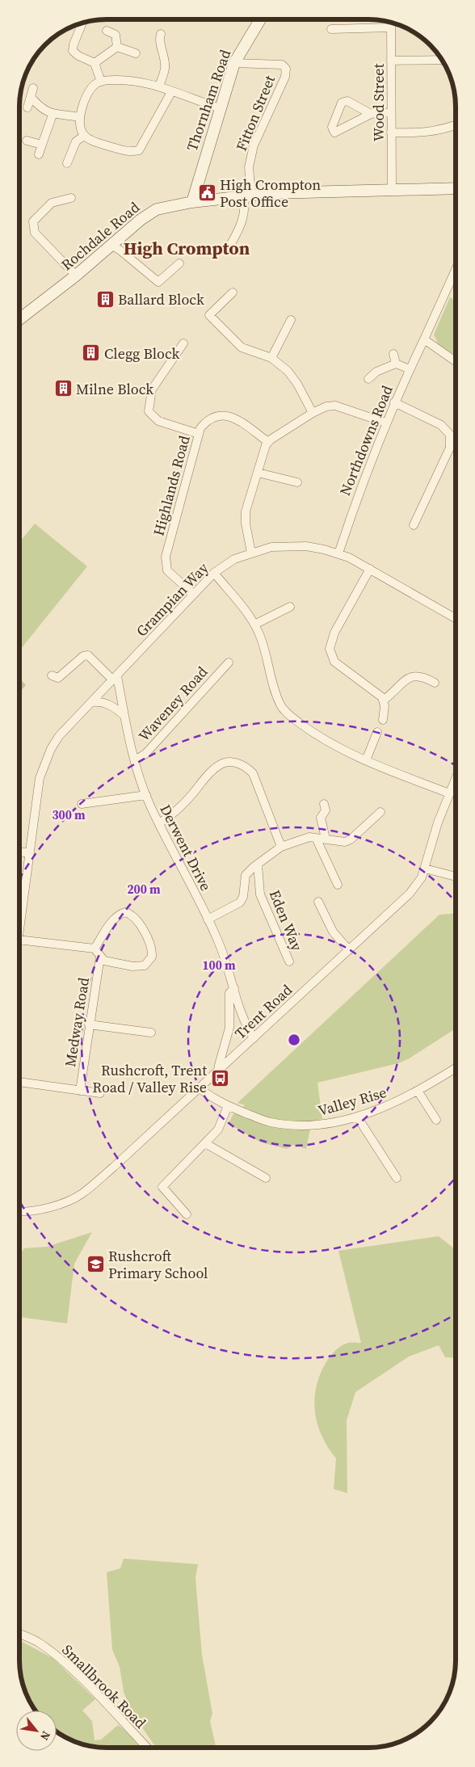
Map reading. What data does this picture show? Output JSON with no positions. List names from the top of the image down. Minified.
{"streets":{"main road":["Thornham Road","Rochdale Road"],"street":["Wood Street","Fitton Street","Northdowns Road","Highlands Road","Grampian Way","Waveney Road","Derwent Drive","Eden Way","Trent Road","Medway Road","Valley Rise","Smallbrook Road"]},"crossings":[["Thornham Road","Fitton Street"],["Thornham Road","Rochdale Road"],["Wood Street","Rochdale Road"],["Fitton Street","Rochdale Road"],["Northdowns Road","Grampian Way"],["Highlands Road","Grampian Way"],["Grampian Way","Derwent Drive"],["Waveney Road","Derwent Drive"],["Derwent Drive","Trent Road"],["Trent Road","Valley Rise"]],"districts":["High Crompton"],"places":{"public building":["High Crompton Post Office"],"building":["Ballard Block","Clegg Block","Milne Block"],"bus stop":["Rushcroft, Trent Road / Valley Rise"],"school or university":["Rushcroft Primary School"]},"north":"bottom right","rings":["300 m","200 m","100 m"]}
